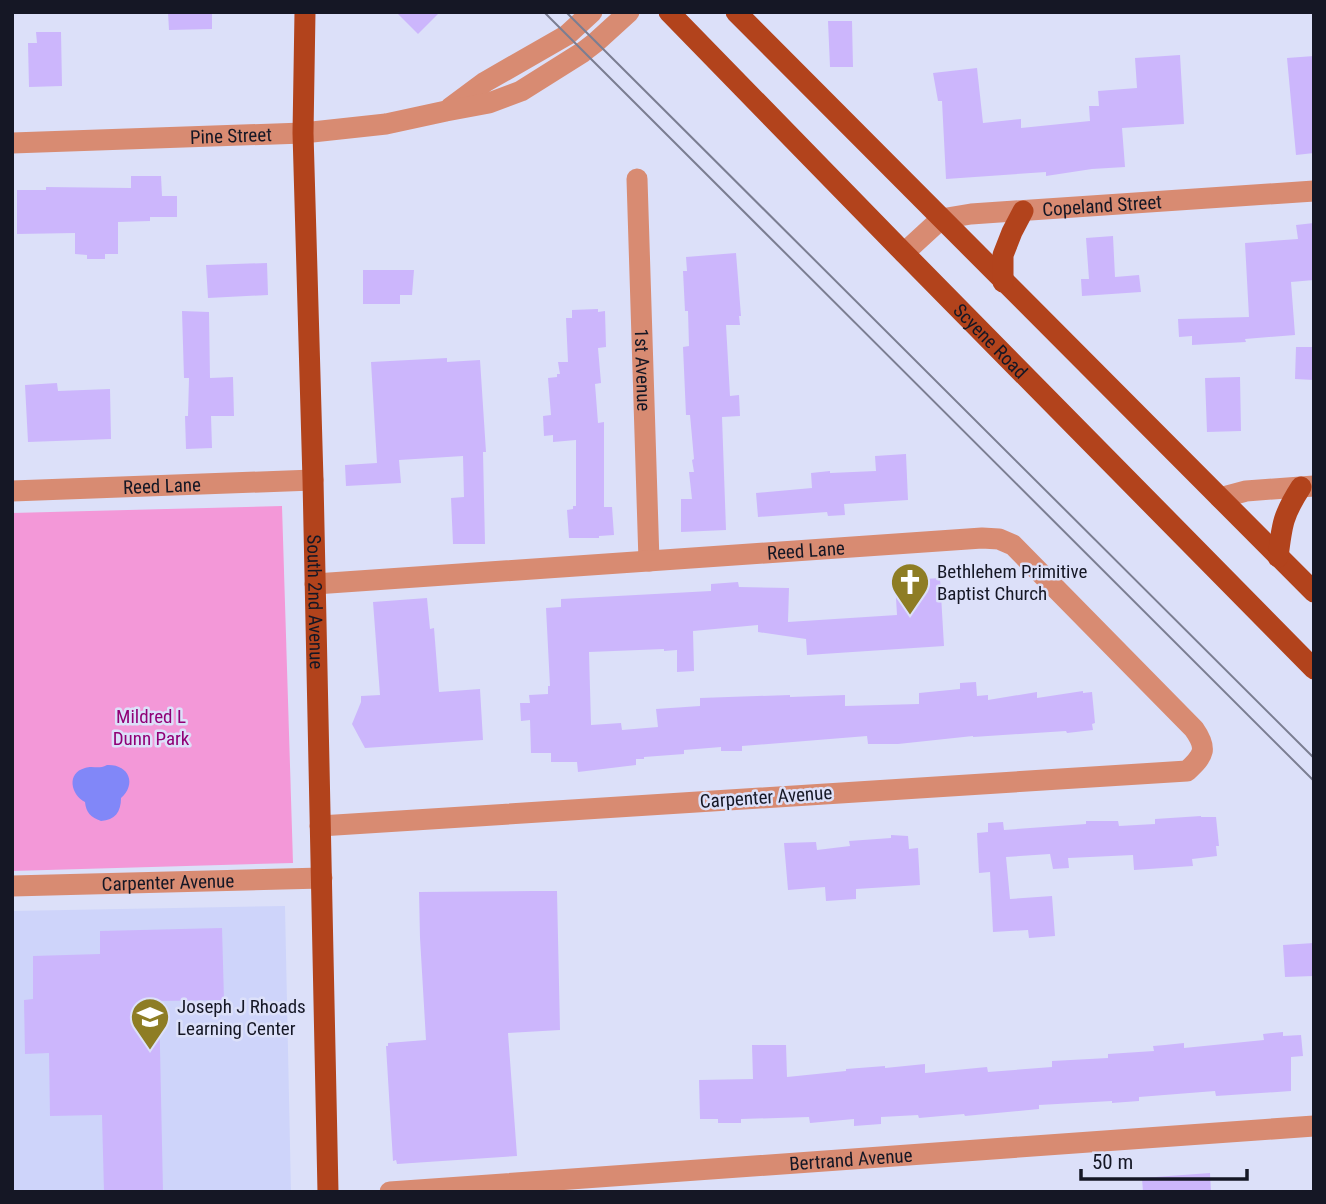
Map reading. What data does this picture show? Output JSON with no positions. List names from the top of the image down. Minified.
{"streets":{"main road":["Scyene Road","South 2nd Avenue"],"street":["Pine Street","Copeland Street","1st Avenue","Reed Lane","Carpenter Avenue","Bertrand Avenue"]},"crossings":[["Pine Street","South 2nd Avenue"],["1st Avenue","Reed Lane"],["Reed Lane","South 2nd Avenue"],["Reed Lane","Carpenter Avenue"],["South 2nd Avenue","Carpenter Avenue"]],"parks":["Mildred L Dunn Park"],"places":{"church":["Bethlehem Primitive Baptist Church"],"school or university":["Joseph J Rhoads Learning Center"]},"scale_bar":"50 m"}
